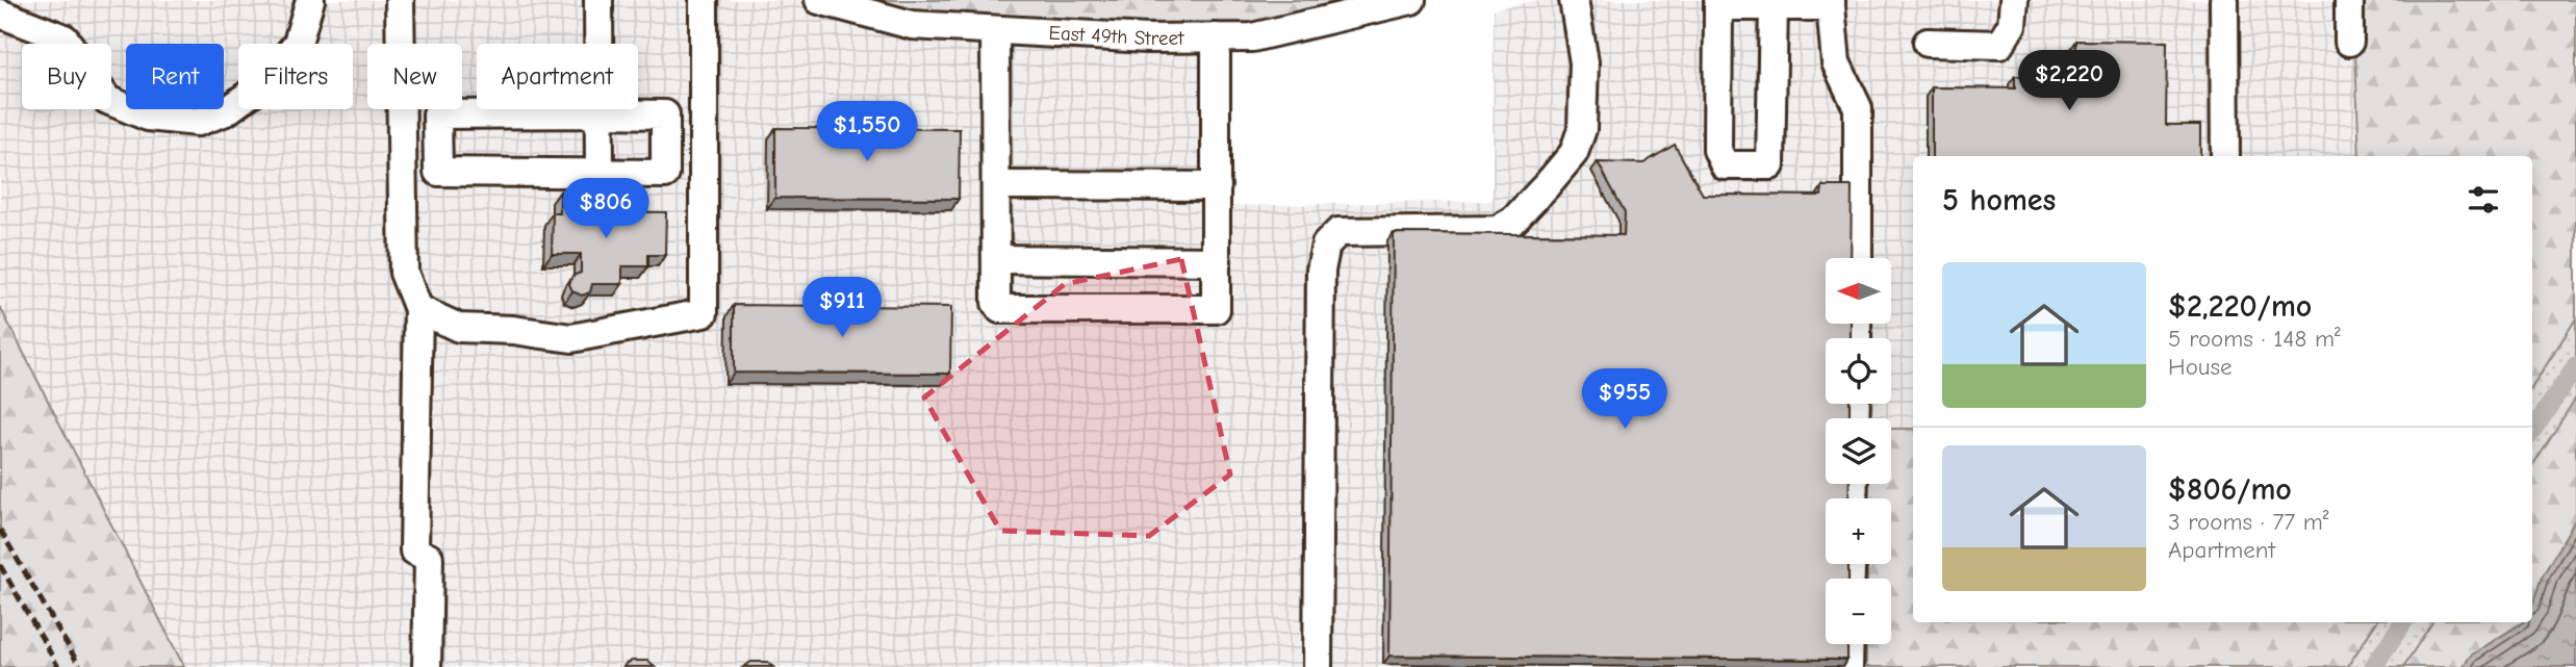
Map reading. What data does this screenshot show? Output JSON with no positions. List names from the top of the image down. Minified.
{"streets":{"street":["East 49th Street"]},"north":"left","page":{"chip":["Buy","Rent","Filters","New","Apartment"],"price":["$2,220","$1,550","$806","$911","$955"],"heading":"5 homes","list":[{"name":"$2,220/mo","note":"5 rooms · 148 m² · House"},{"name":"$806/mo","note":"3 rooms · 77 m² · Apartment"}],"map_buttons":["+","−"]}}
